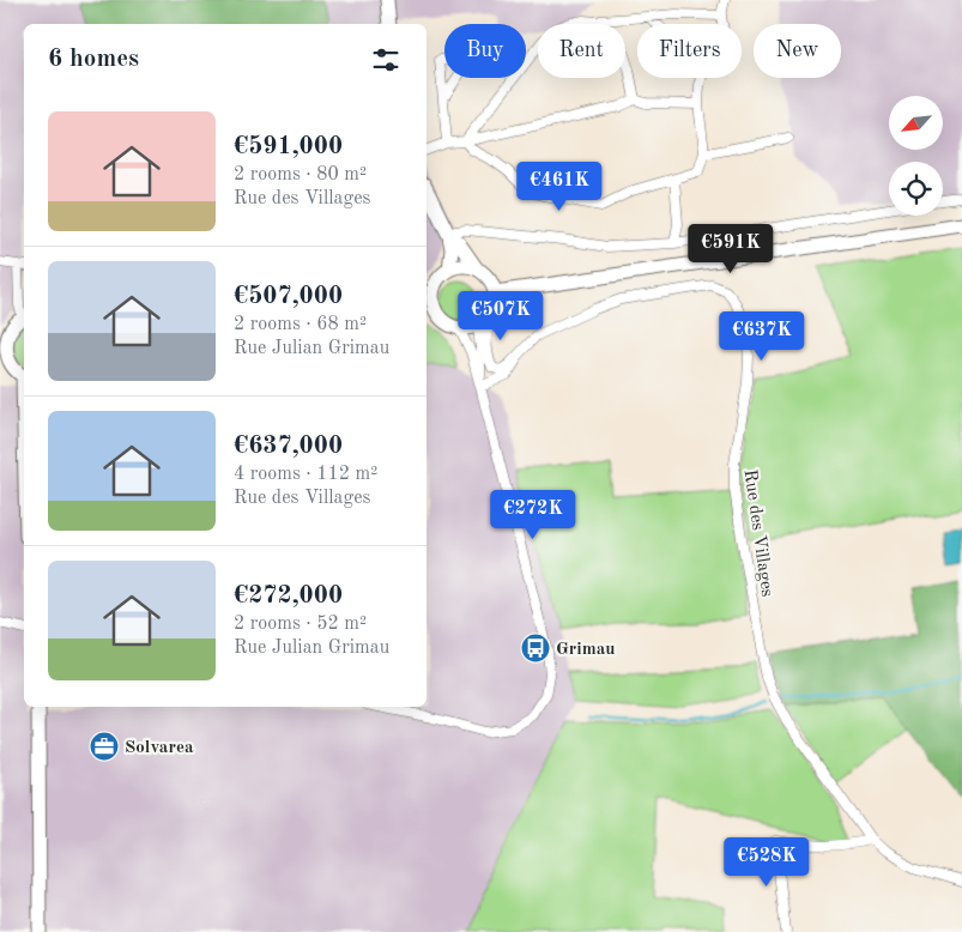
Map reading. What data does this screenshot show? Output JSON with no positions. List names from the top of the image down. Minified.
{"streets":{"street":["Rue des Villages"]},"places":{"bus stop":["Grimau"],"office":["Solvarea"]},"north":"bottom left","page":{"chip":["Buy","Rent","Filters","New"],"heading":"6 homes","list":[{"name":"€591,000","note":"2 rooms · 80 m² · Rue des Villages"},{"name":"€507,000","note":"2 rooms · 68 m² · Rue Julian Grimau"},{"name":"€637,000","note":"4 rooms · 112 m² · Rue des Villages"},{"name":"€272,000","note":"2 rooms · 52 m² · Rue Julian Grimau"}],"price":["€461K","€591K","€507K","€637K","€272K","€528K"]}}
